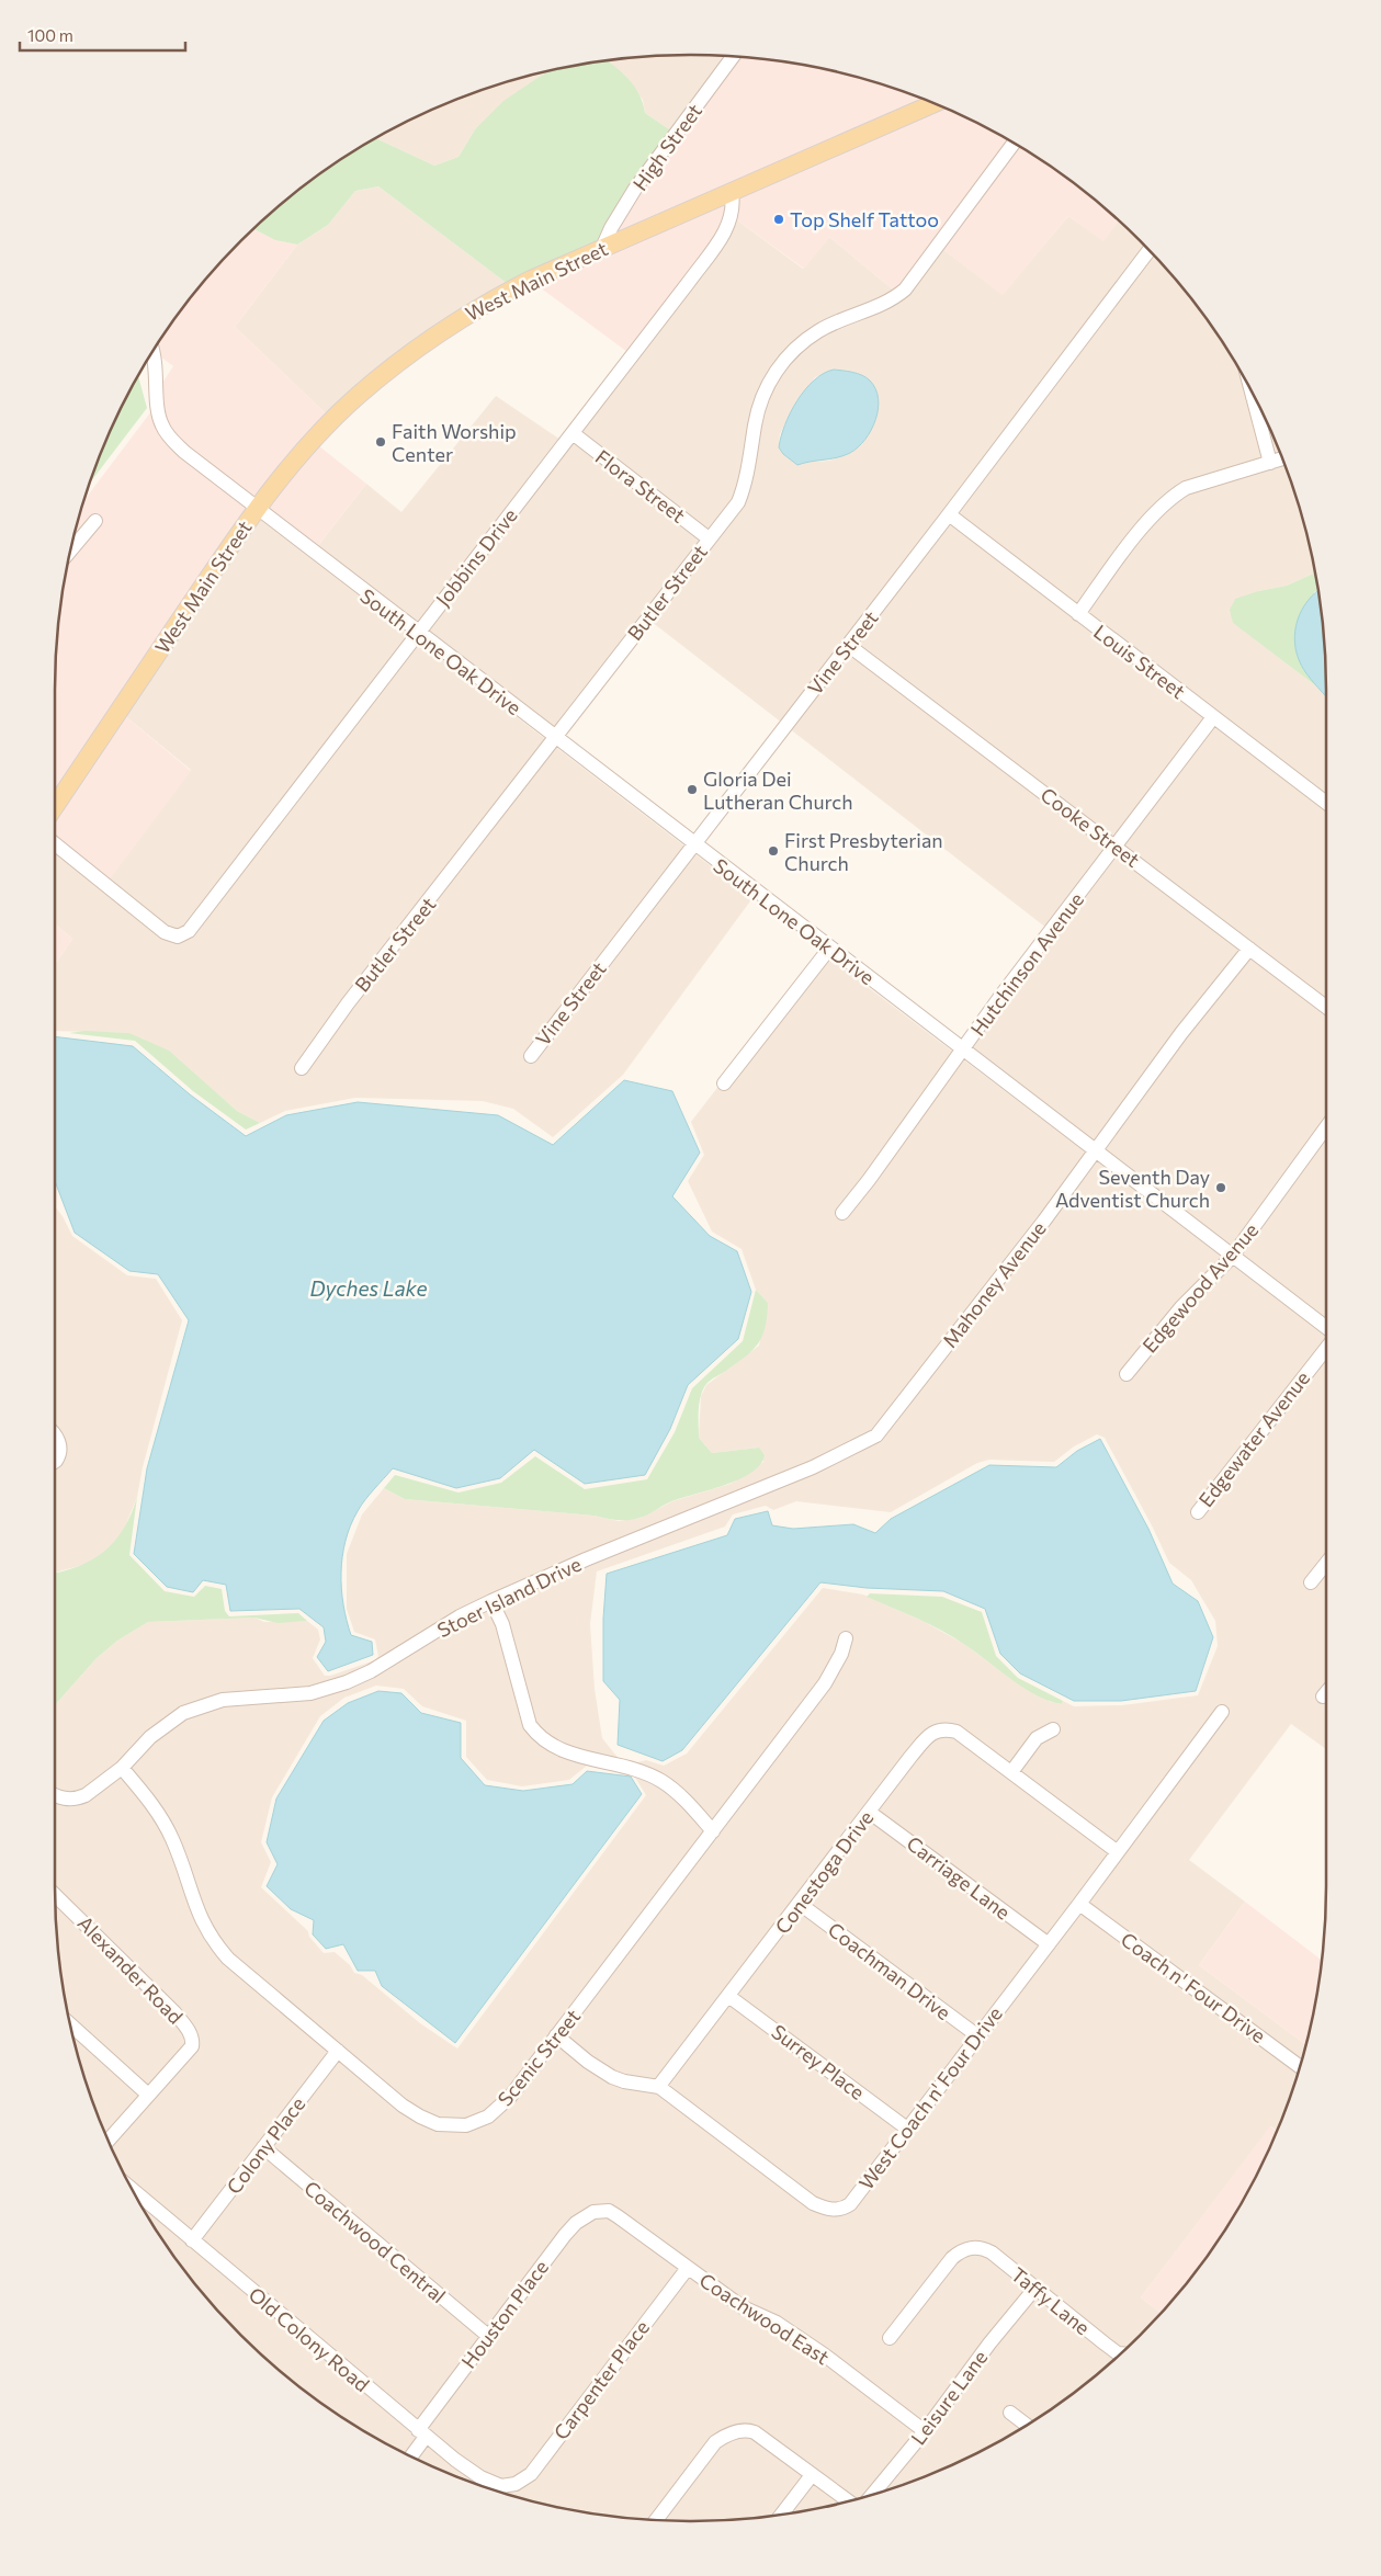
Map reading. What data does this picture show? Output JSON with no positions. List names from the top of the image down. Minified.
{"streets":{"main road":["West Main Street"],"street":["High Street","Flora Street","Jobbins Drive","Butler Street","South Lone Oak Drive","Vine Street","Louis Street","Cooke Street","Hutchinson Avenue","Mahoney Avenue","Edgewood Avenue","Edgewater Avenue","Stoer Island Drive","Conestoga Drive","Carriage Lane","Alexander Road","Coachman Drive","Coach n' Four Drive","Scenic Street","Surrey Place","West Coach n' Four Drive","Colony Place","Coachwood Central","Taffy Lane","Houston Place","Coachwood East","Old Colony Road","Carpenter Place","Leisure Lane"]},"crossings":[["High Street","West Main Street"],["West Main Street","Jobbins Drive"],["West Main Street","South Lone Oak Drive"],["Flora Street","Jobbins Drive"],["Flora Street","Butler Street"],["Jobbins Drive","South Lone Oak Drive"],["Butler Street","South Lone Oak Drive"],["South Lone Oak Drive","Vine Street"],["South Lone Oak Drive","Hutchinson Avenue"],["South Lone Oak Drive","Mahoney Avenue"],["South Lone Oak Drive","Edgewood Avenue"],["Vine Street","Louis Street"],["Vine Street","Cooke Street"],["Louis Street","Hutchinson Avenue"],["Cooke Street","Hutchinson Avenue"],["Cooke Street","Mahoney Avenue"],["Mahoney Avenue","Stoer Island Drive"],["Stoer Island Drive","Scenic Street"],["Conestoga Drive","Carriage Lane"],["Conestoga Drive","Coachman Drive"],["Conestoga Drive","Surrey Place"],["Conestoga Drive","West Coach n' Four Drive"],["Carriage Lane","West Coach n' Four Drive"],["Coachman Drive","West Coach n' Four Drive"],["Coach n' Four Drive","West Coach n' Four Drive"],["Scenic Street","West Coach n' Four Drive"],["Scenic Street","Colony Place"],["Surrey Place","West Coach n' Four Drive"],["Colony Place","Coachwood Central"],["Colony Place","Old Colony Road"],["Coachwood Central","Houston Place"],["Taffy Lane","Leisure Lane"],["Houston Place","Coachwood East"],["Houston Place","Old Colony Road"],["Coachwood East","Carpenter Place"],["Coachwood East","Leisure Lane"],["Old Colony Road","Carpenter Place"]],"water":["Dyches Lake"],"places":["Top Shelf Tattoo","Faith Worship Center","Gloria Dei Lutheran Church","First Presbyterian Church","Seventh Day Adventist Church"],"scale_bar":"100 m"}
